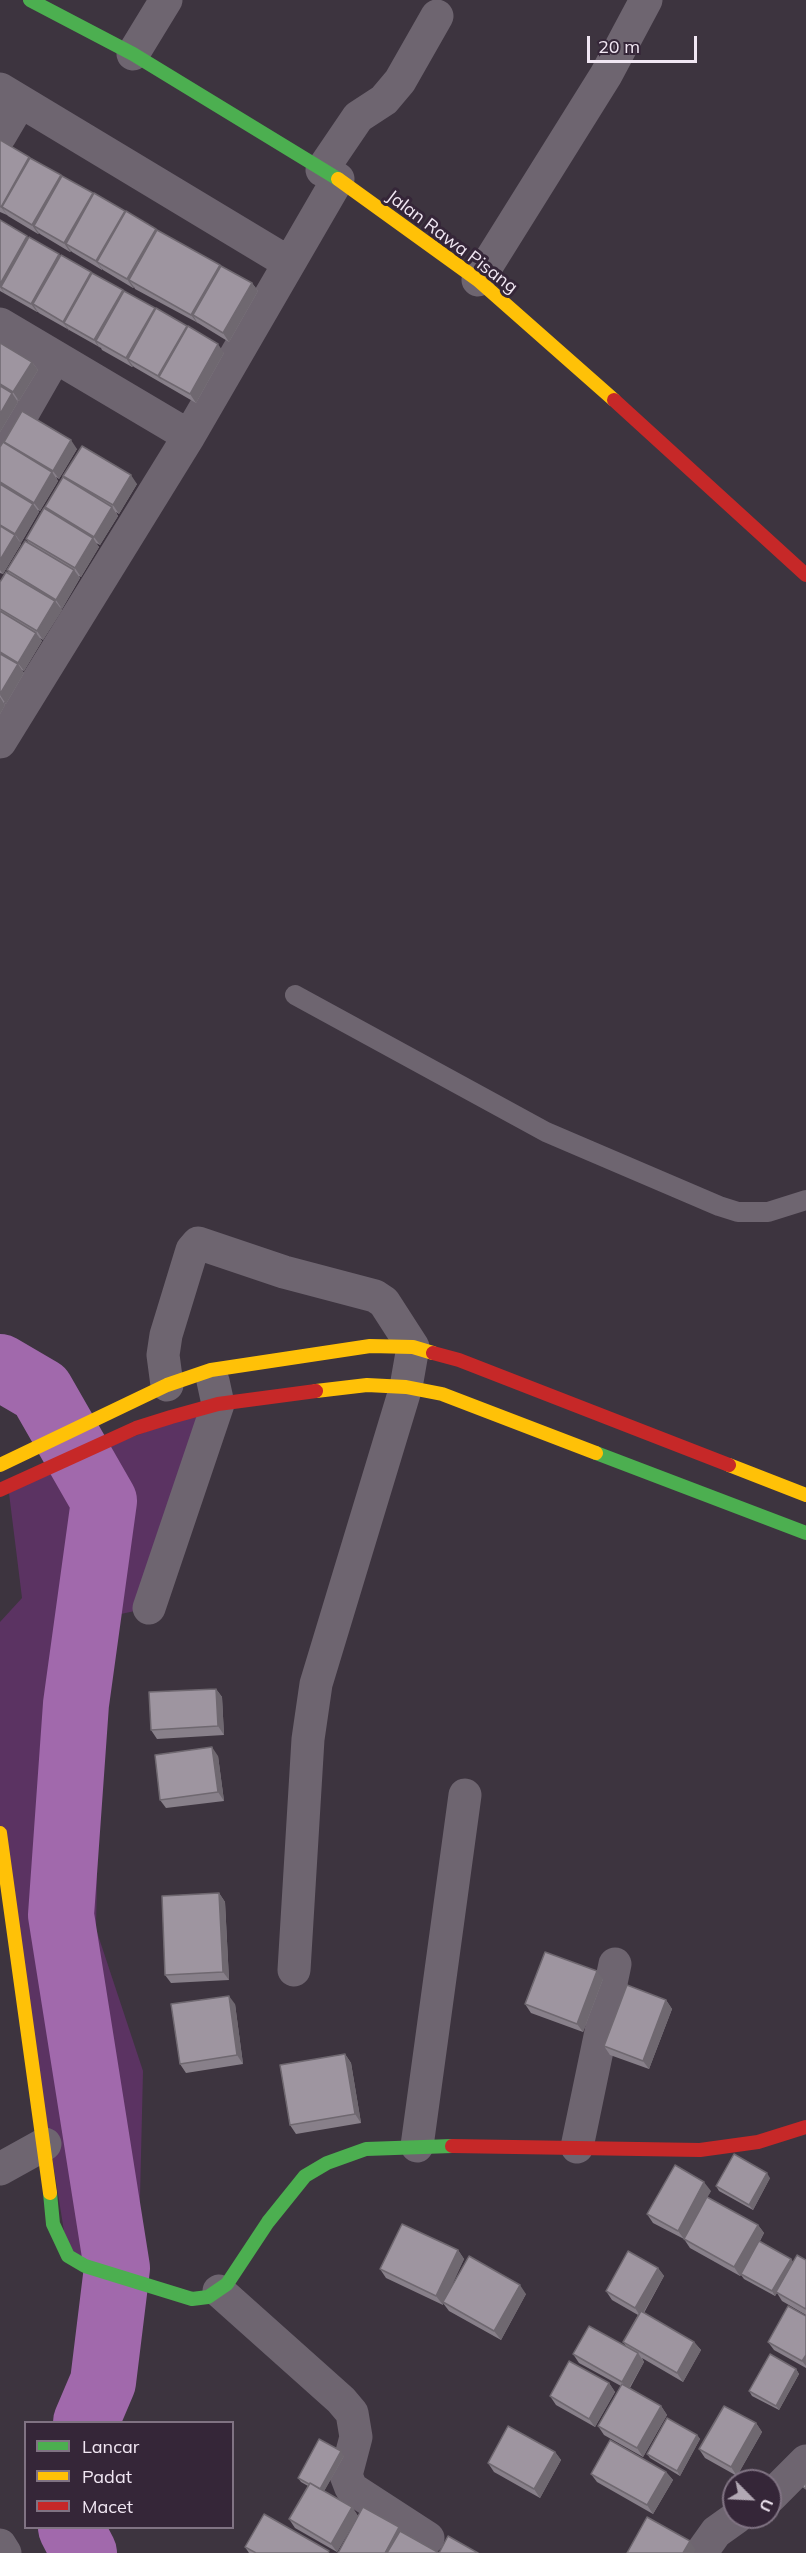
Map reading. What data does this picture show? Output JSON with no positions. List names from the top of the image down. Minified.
{"streets":{"street":["Jalan Rawa Pisang"]},"legend":["Lancar","Padat","Macet"],"scale_bar":"20 m","north":"bottom right"}
